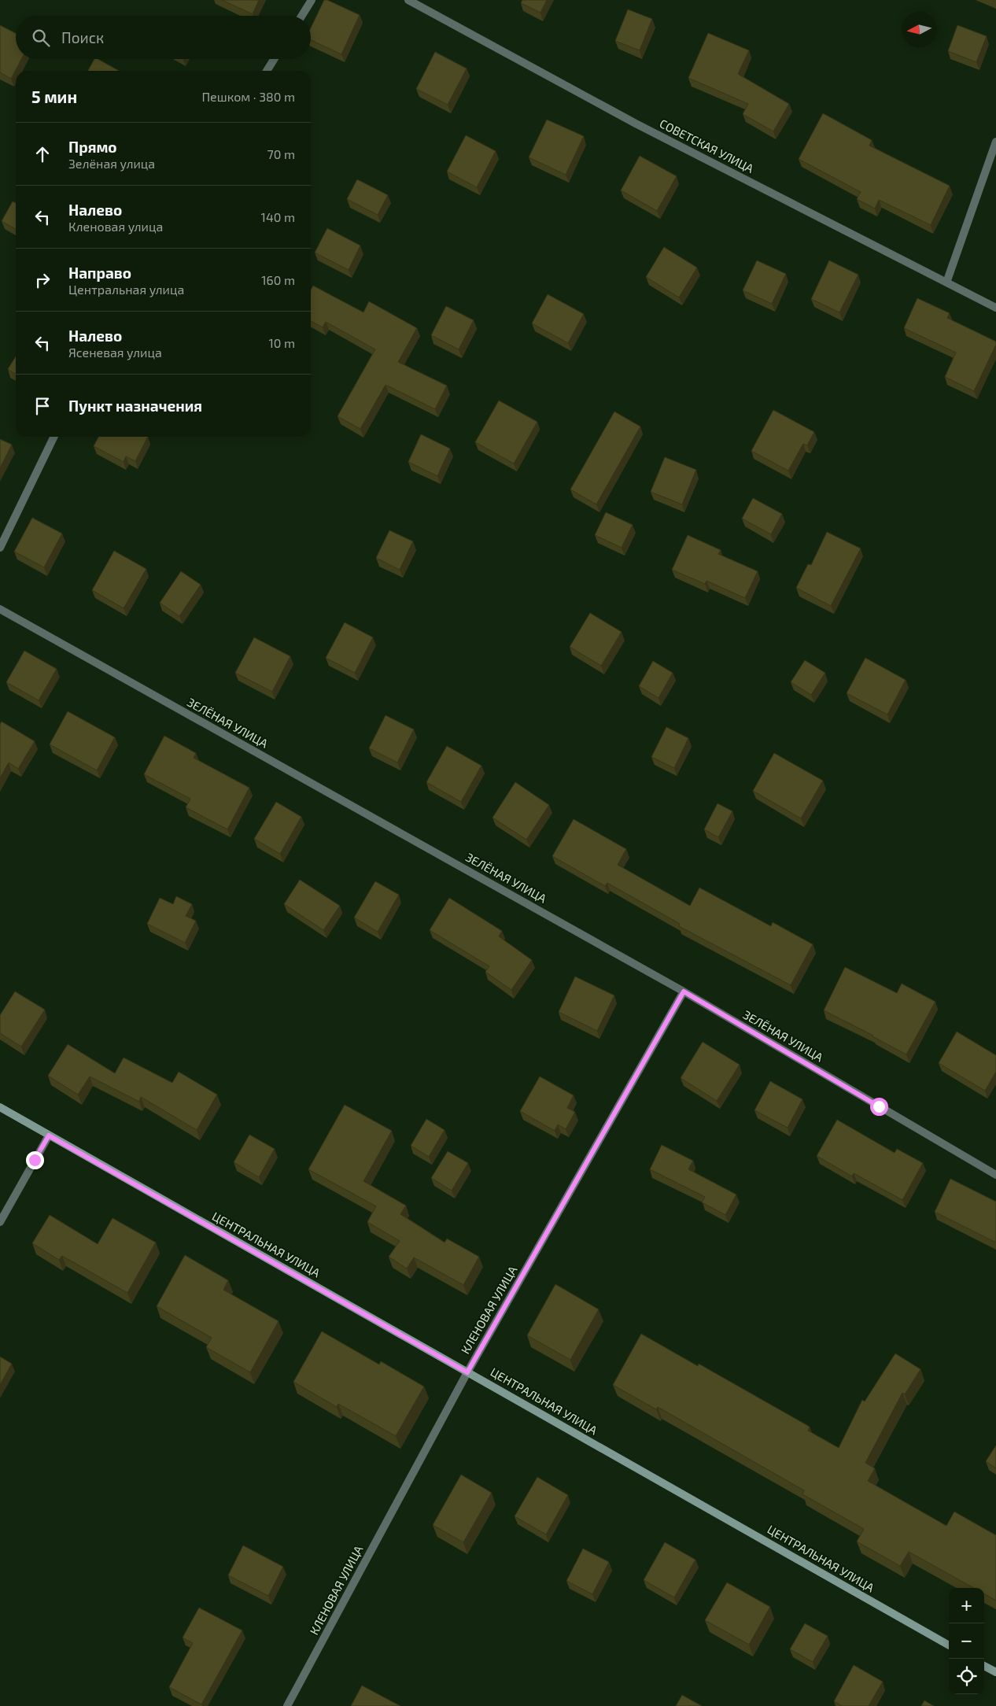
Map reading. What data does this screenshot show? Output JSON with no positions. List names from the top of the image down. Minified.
{"streets":{"street":["СОВЕТСКАЯ УЛИЦА","ЗЕЛЁНАЯ УЛИЦА","ЦЕНТРАЛЬНАЯ УЛИЦА","КЛЕНОВАЯ УЛИЦА"]},"crossings":[["ЗЕЛЁНАЯ УЛИЦА","КЛЕНОВАЯ УЛИЦА"],["ЦЕНТРАЛЬНАЯ УЛИЦА","КЛЕНОВАЯ УЛИЦА"]],"north":"left","page":{"search":"Поиск","heading":["5 мин","Пешком · 380 m"],"list":[["Прямо","Зелёная улица","70 m"],["Налево","Кленовая улица","140 m"],["Направо","Центральная улица","160 m"],["Налево","Ясеневая улица","10 m"],"Пункт назначения"],"map_buttons":["+","−"]}}
